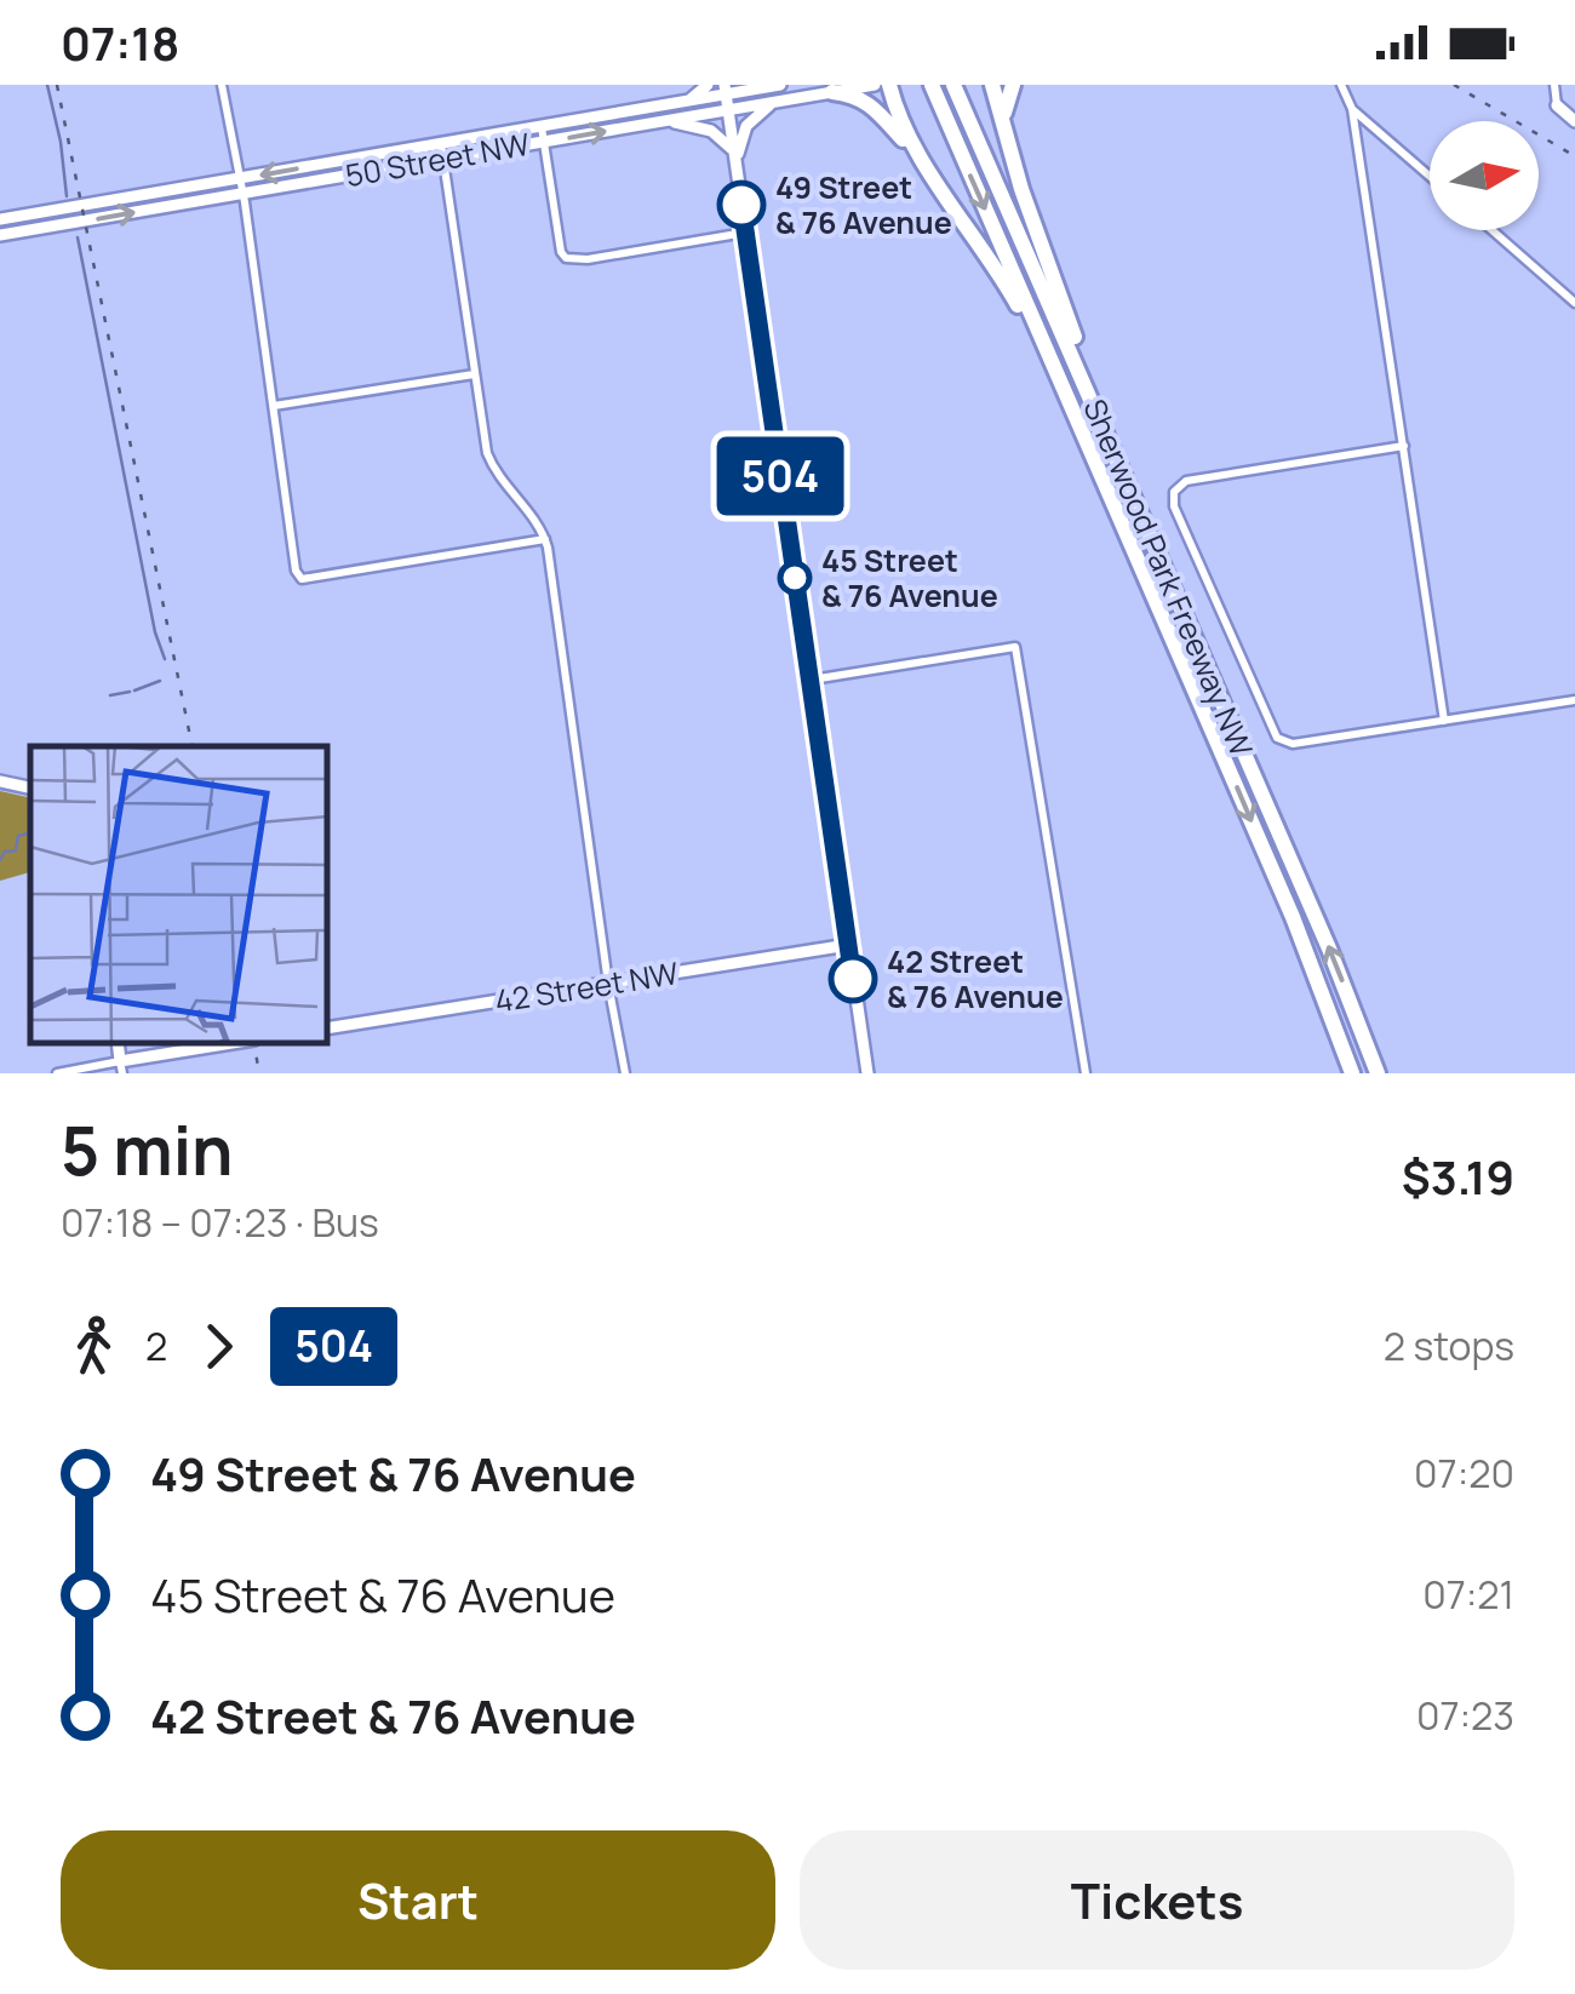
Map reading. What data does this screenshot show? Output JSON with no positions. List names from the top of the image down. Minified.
{"streets":{"highway":["Sherwood Park Freeway NW"],"main road":["50 Street NW","42 Street NW"]},"places":["49 Street & 76 Avenue","45 Street & 76 Avenue","42 Street & 76 Avenue"],"lines":["bus line 504"],"north":"right","page":{"status":"07:18","on_map":"504","heading":["5 min","07:18 – 07:23 · Bus","$3.19"],"legs":["2","504","2 stops"],"list":[{"name":"49 Street & 76 Avenue","value":"07:20"},{"name":"45 Street & 76 Avenue","value":"07:21"},{"name":"42 Street & 76 Avenue","value":"07:23"}],"buttons":["Start","Tickets"]}}
